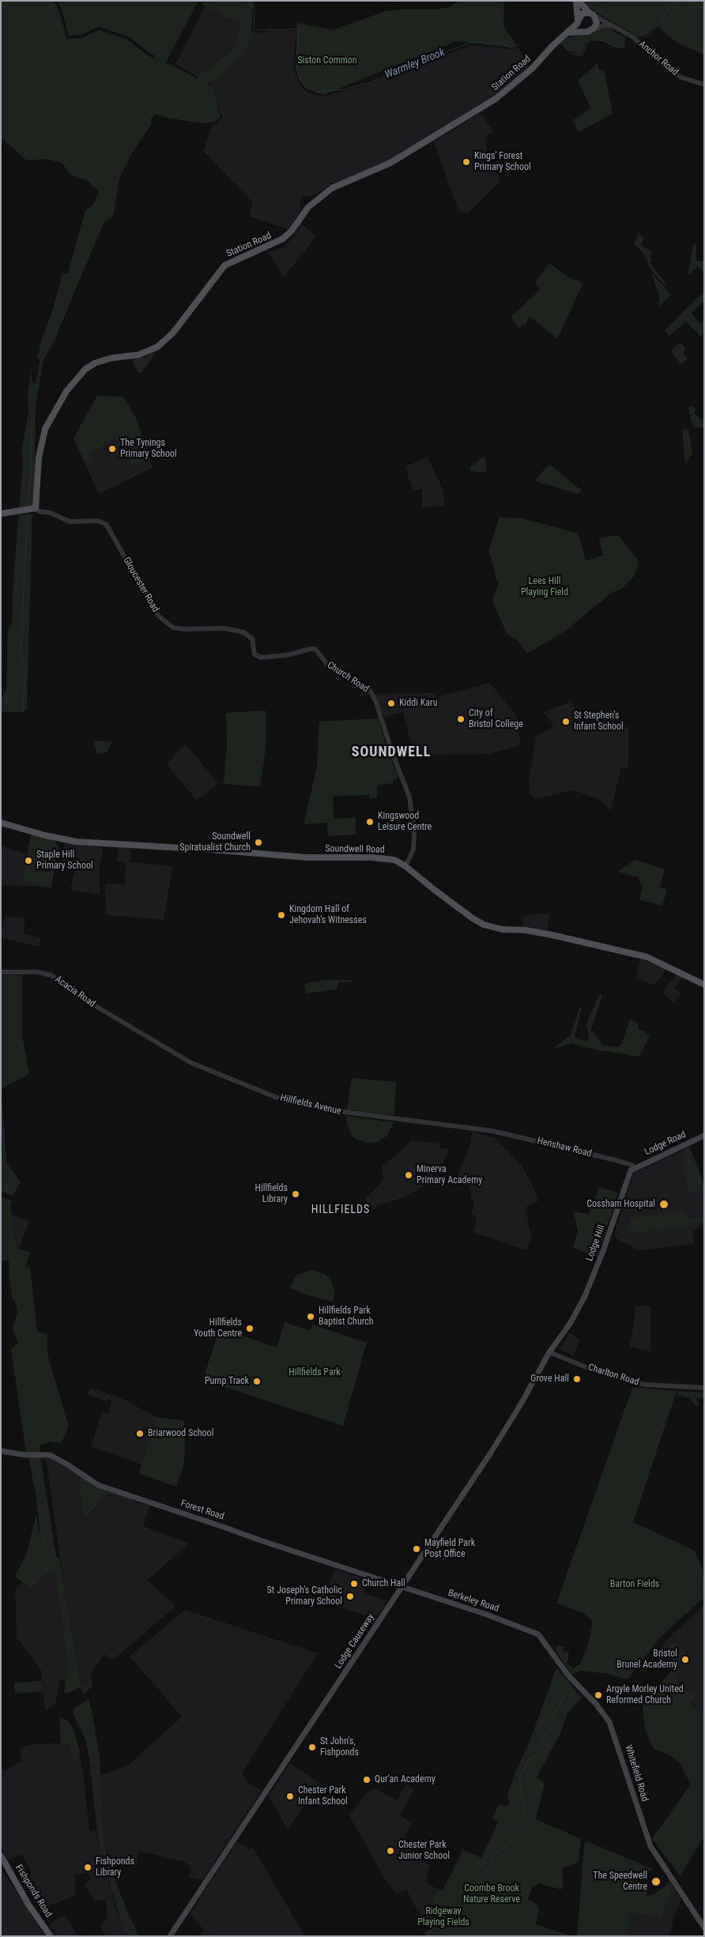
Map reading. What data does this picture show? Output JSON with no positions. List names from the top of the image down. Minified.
{"streets":{"main road":["Station Road","Soundwell Road","Lodge Road","Lodge Hill","Forest Road","Berkeley Road","Lodge Causeway","Whitefield Road","Fishponds Road"],"street":["Anchor Road","Gloucester Road","Church Road","Acacia Road","Hillfields Avenue","Henshaw Road","Charlton Road"]},"crossings":[["Anchor Road","Station Road"],["Station Road","Gloucester Road"],["Gloucester Road","Church Road"],["Church Road","Soundwell Road"],["Acacia Road","Hillfields Avenue"],["Hillfields Avenue","Henshaw Road"],["Lodge Road","Henshaw Road"],["Lodge Road","Lodge Hill"],["Henshaw Road","Lodge Hill"],["Lodge Hill","Charlton Road"],["Lodge Hill","Lodge Causeway"],["Charlton Road","Lodge Causeway"],["Forest Road","Berkeley Road"],["Forest Road","Lodge Causeway"],["Berkeley Road","Lodge Causeway"],["Berkeley Road","Whitefield Road"]],"districts":["SOUNDWELL","HILLFIELDS"],"water":["Warmley Brook"],"parks":["Siston Common","Lees Hill Playing Field","Hillfields Park","Barton Fields","Coombe Brook Nature Reserve","Ridgeway Playing Fields"],"places":["Kings' Forest Primary School","The Tynings Primary School","Kiddi Karu","City of Bristol College","St Stephen's Infant School","Kingswood Leisure Centre","Soundwell Spiratualist Church","Staple Hill Primary School","Kingdom Hall of Jehovah's Witnesses","Minerva Primary Academy","Hillfields Library","Cossham Hospital","Hillfields Park Baptist Church","Hillfields Youth Centre","Grove Hall","Pump Track","Briarwood School","Mayfield Park Post Office","Church Hall","St Joseph's Catholic Primary School","Bristol Brunel Academy","Argyle Morley United Reformed Church","St John's, Fishponds","Qur'an Academy","Chester Park Infant School","Chester Park Junior School","Fishponds Library","The Speedwell Centre"]}
